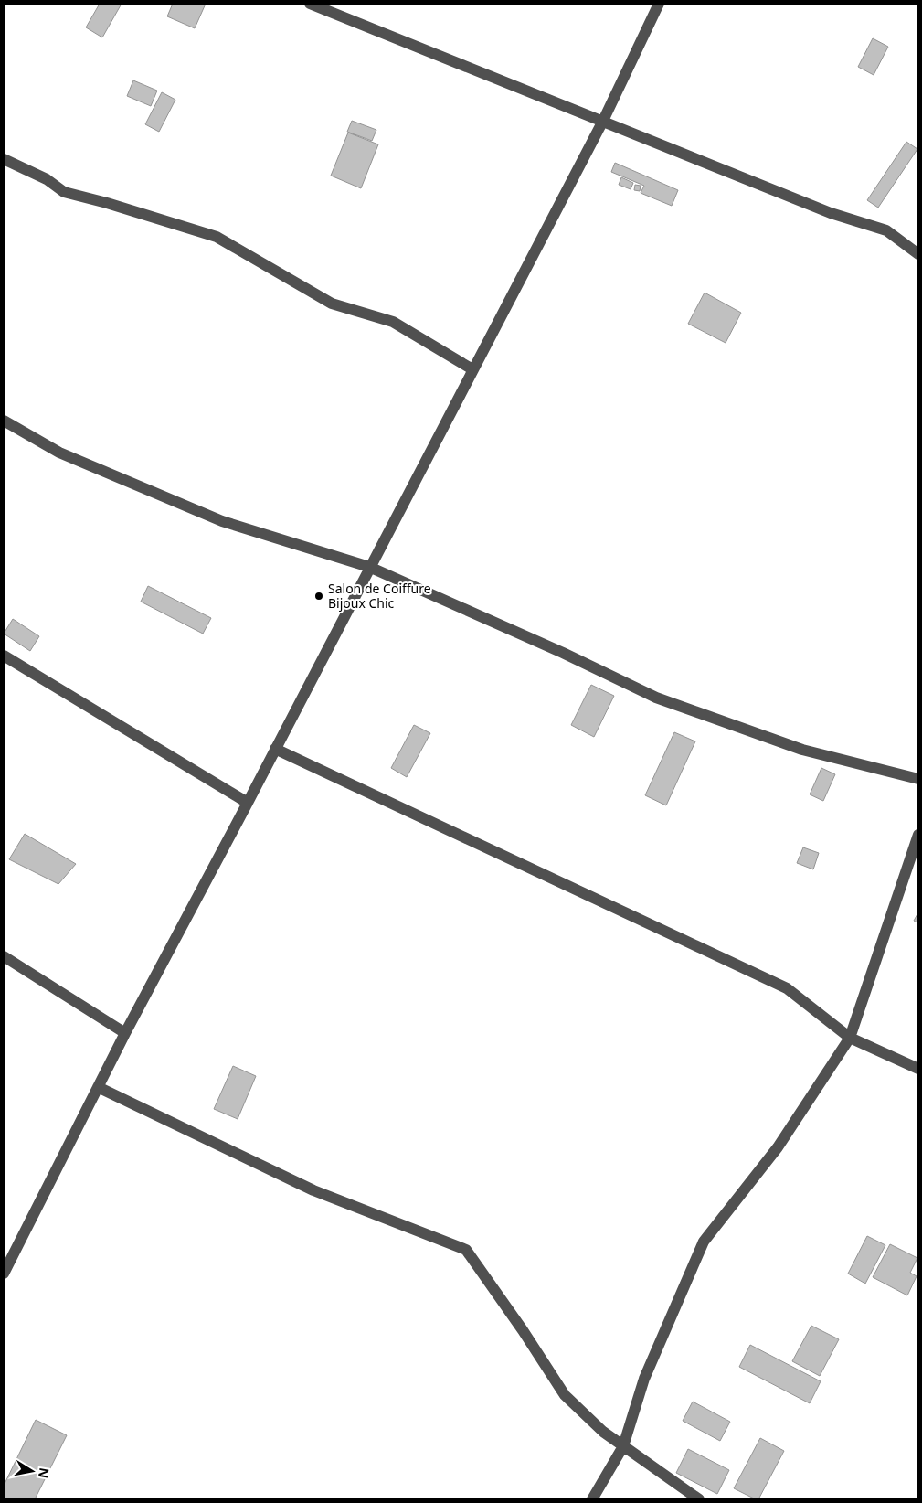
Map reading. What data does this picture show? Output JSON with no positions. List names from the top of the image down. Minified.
{"places":["Salon de Coiffure Bijoux Chic"],"north":"right"}
